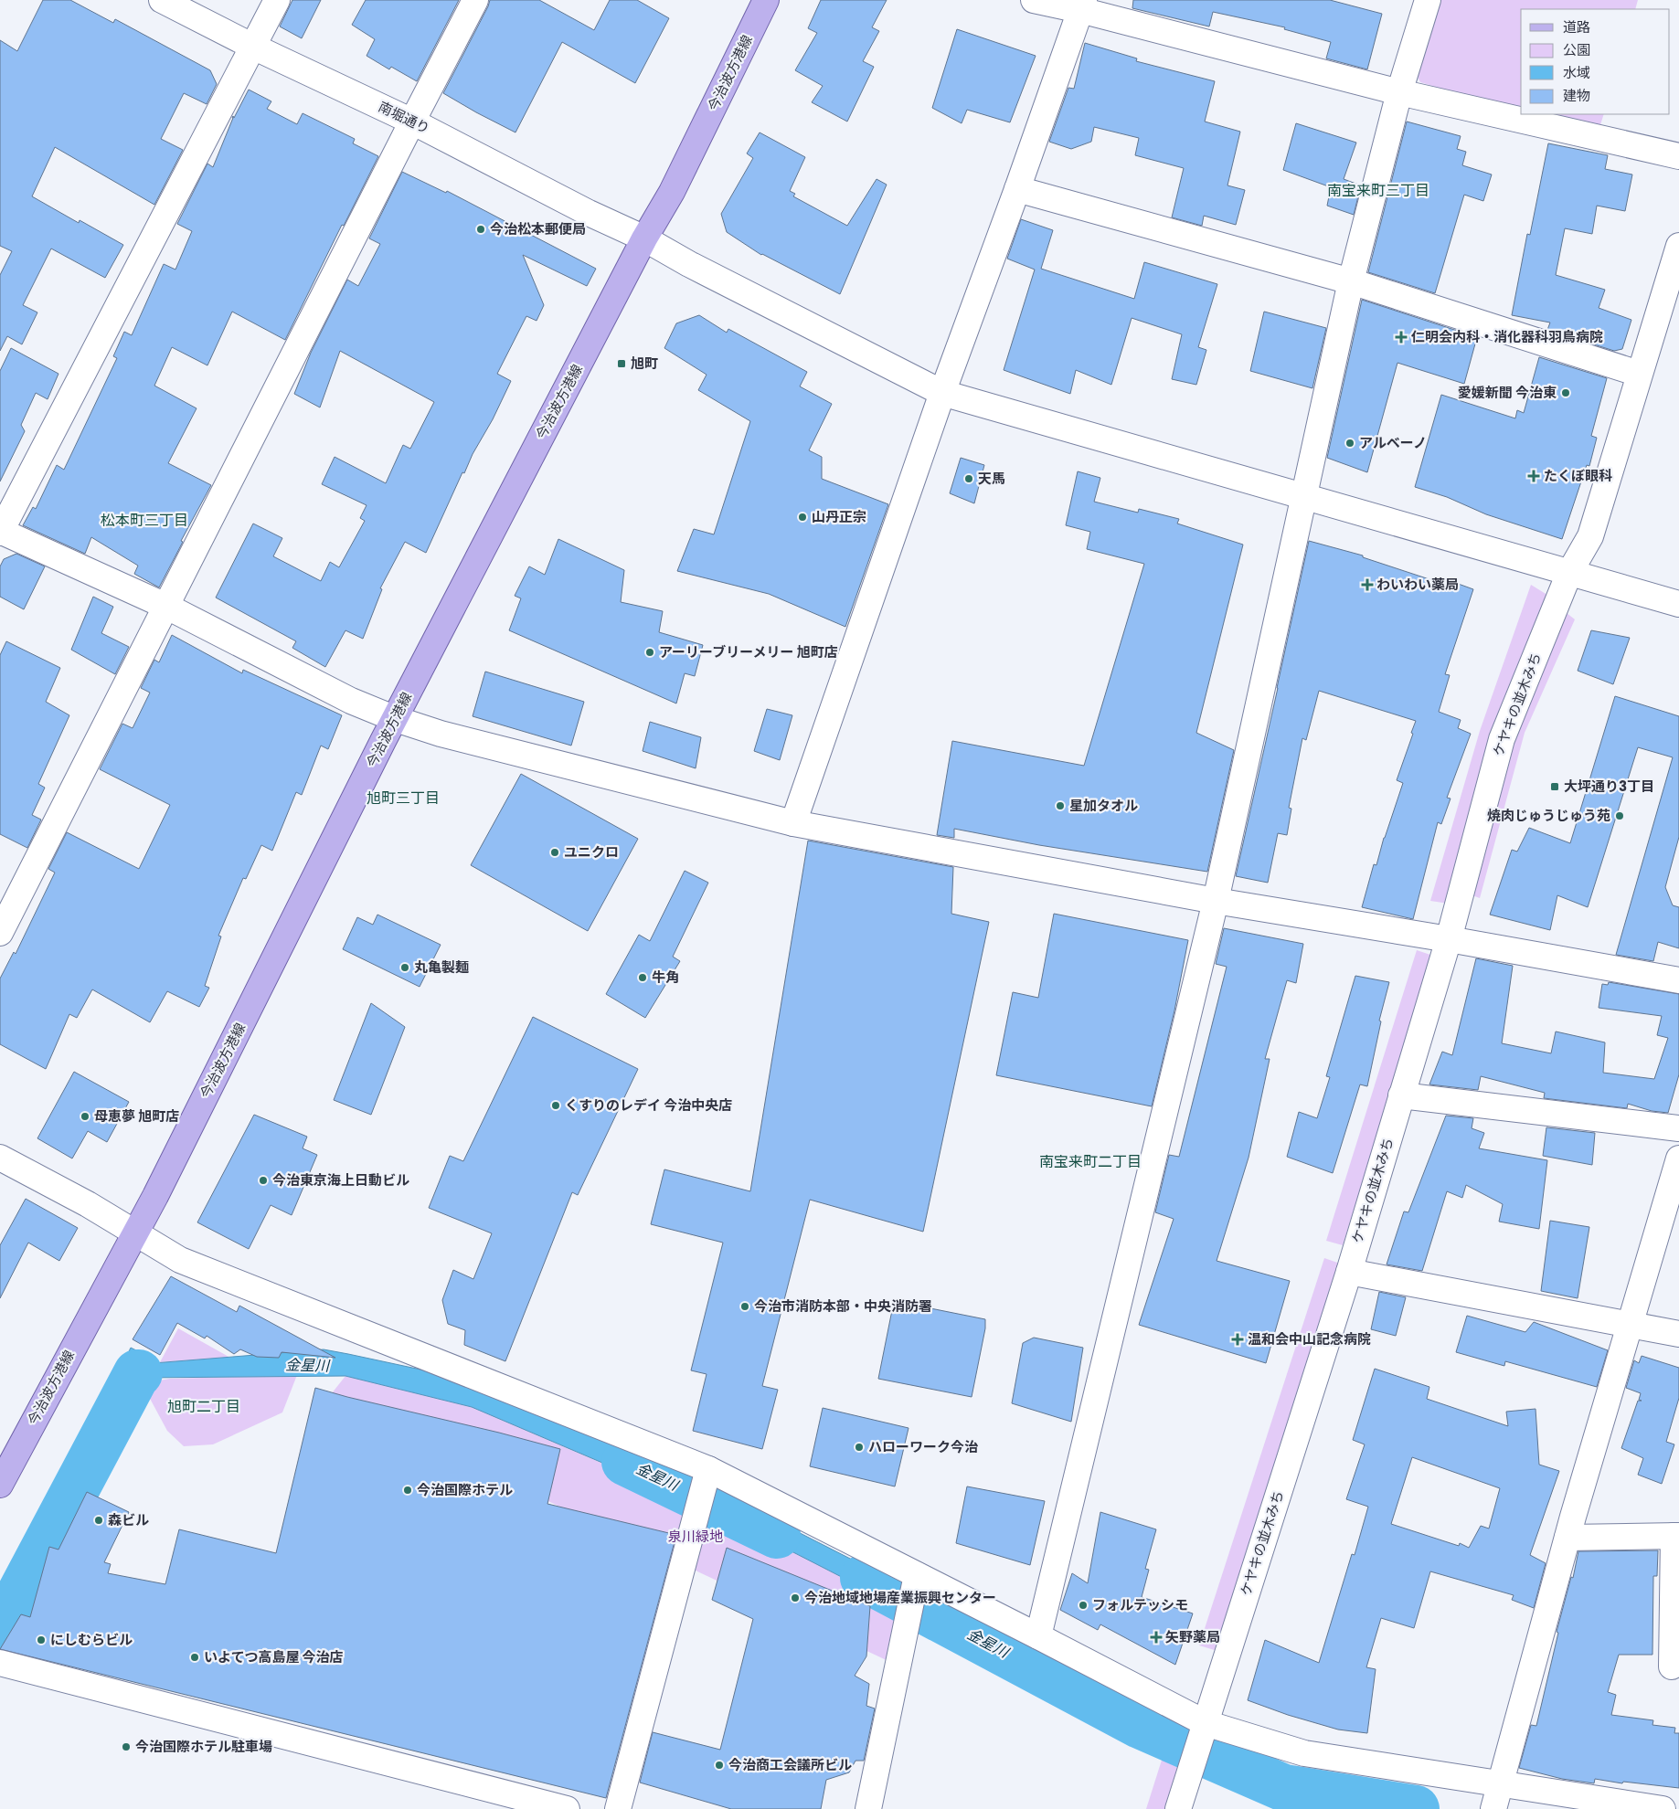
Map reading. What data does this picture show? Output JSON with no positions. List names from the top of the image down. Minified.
{"streets":{"main road":["今治波方港線"],"street":["南堀通り","ケヤキの並木みち"]},"crossings":[["今治波方港線","南堀通り"],["南堀通り","ケヤキの並木みち"]],"districts":["南宝来町三丁目","松本町三丁目","旭町三丁目","南宝来町二丁目","旭町二丁目"],"water":["金星川"],"parks":["泉川緑地"],"places":{"other":["今治松本郵便局","愛媛新聞 今治東","アルベーノ","天馬","山丹正宗","アーリーブリーメリー 旭町店","星加タオル","焼肉じゅうじゅう苑","ユニクロ","丸亀製麺","牛角","くすりのレデイ 今治中央店","母恵夢 旭町店","今治東京海上日動ビル","今治市消防本部・中央消防署","ハローワーク今治","今治国際ホテル","森ビル","今治地域地場産業振興センター","フォルテッシモ","にしむらビル","いよてつ高島屋 今治店","今治国際ホテル駐車場","今治商工会議所ビル"],"health":["仁明会内科・消化器科羽鳥病院","たくぼ眼科","わいわい薬局","温和会中山記念病院","矢野薬局"],"transit":["旭町","大坪通り3丁目"]},"legend":["道路","公園","水域","建物"]}
